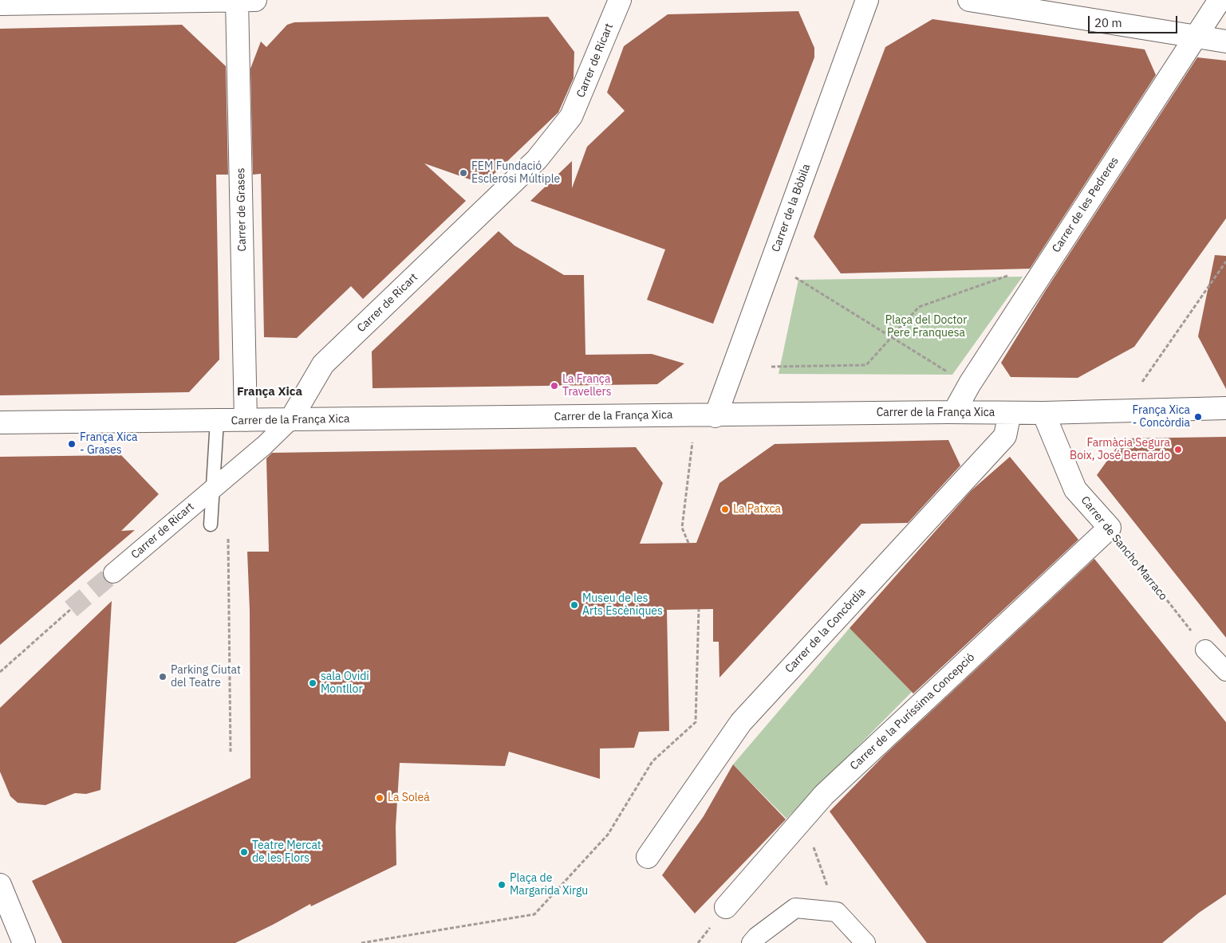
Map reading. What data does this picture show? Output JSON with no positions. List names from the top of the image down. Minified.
{"streets":{"street":["Carrer de Ricart","Carrer de les Pedreres","Carrer de la Bòbila","Carrer de Grases","Carrer de la França Xica","Carrer de Sancho Marraco","Carrer de la Concòrdia","Carrer de la Puríssima Concepció"]},"crossings":[["Carrer de Ricart","Carrer de la França Xica"],["Carrer de les Pedreres","Carrer de la França Xica"],["Carrer de la Bòbila","Carrer de la França Xica"],["Carrer de Grases","Carrer de la França Xica"],["Carrer de la França Xica","Carrer de Sancho Marraco"],["Carrer de la França Xica","Carrer de la Concòrdia"],["Carrer de Sancho Marraco","Carrer de la Puríssima Concepció"]],"districts":["França Xica"],"parks":["Plaça del Doctor Pere Franquesa"],"places":["FEM Fundació Esclerosi Múltiple","La França Travellers","França Xica - Concòrdia","França Xica - Grases","Farmàcia Segura Boix, José Bernardo","La Patxca","Museu de les Arts Escèniques","Parking Ciutat del Teatre","sala Ovidi Montllor","La Soleá","Teatre Mercat de les Flors","Plaça de Margarida Xirgu"],"scale_bar":"20 m"}
